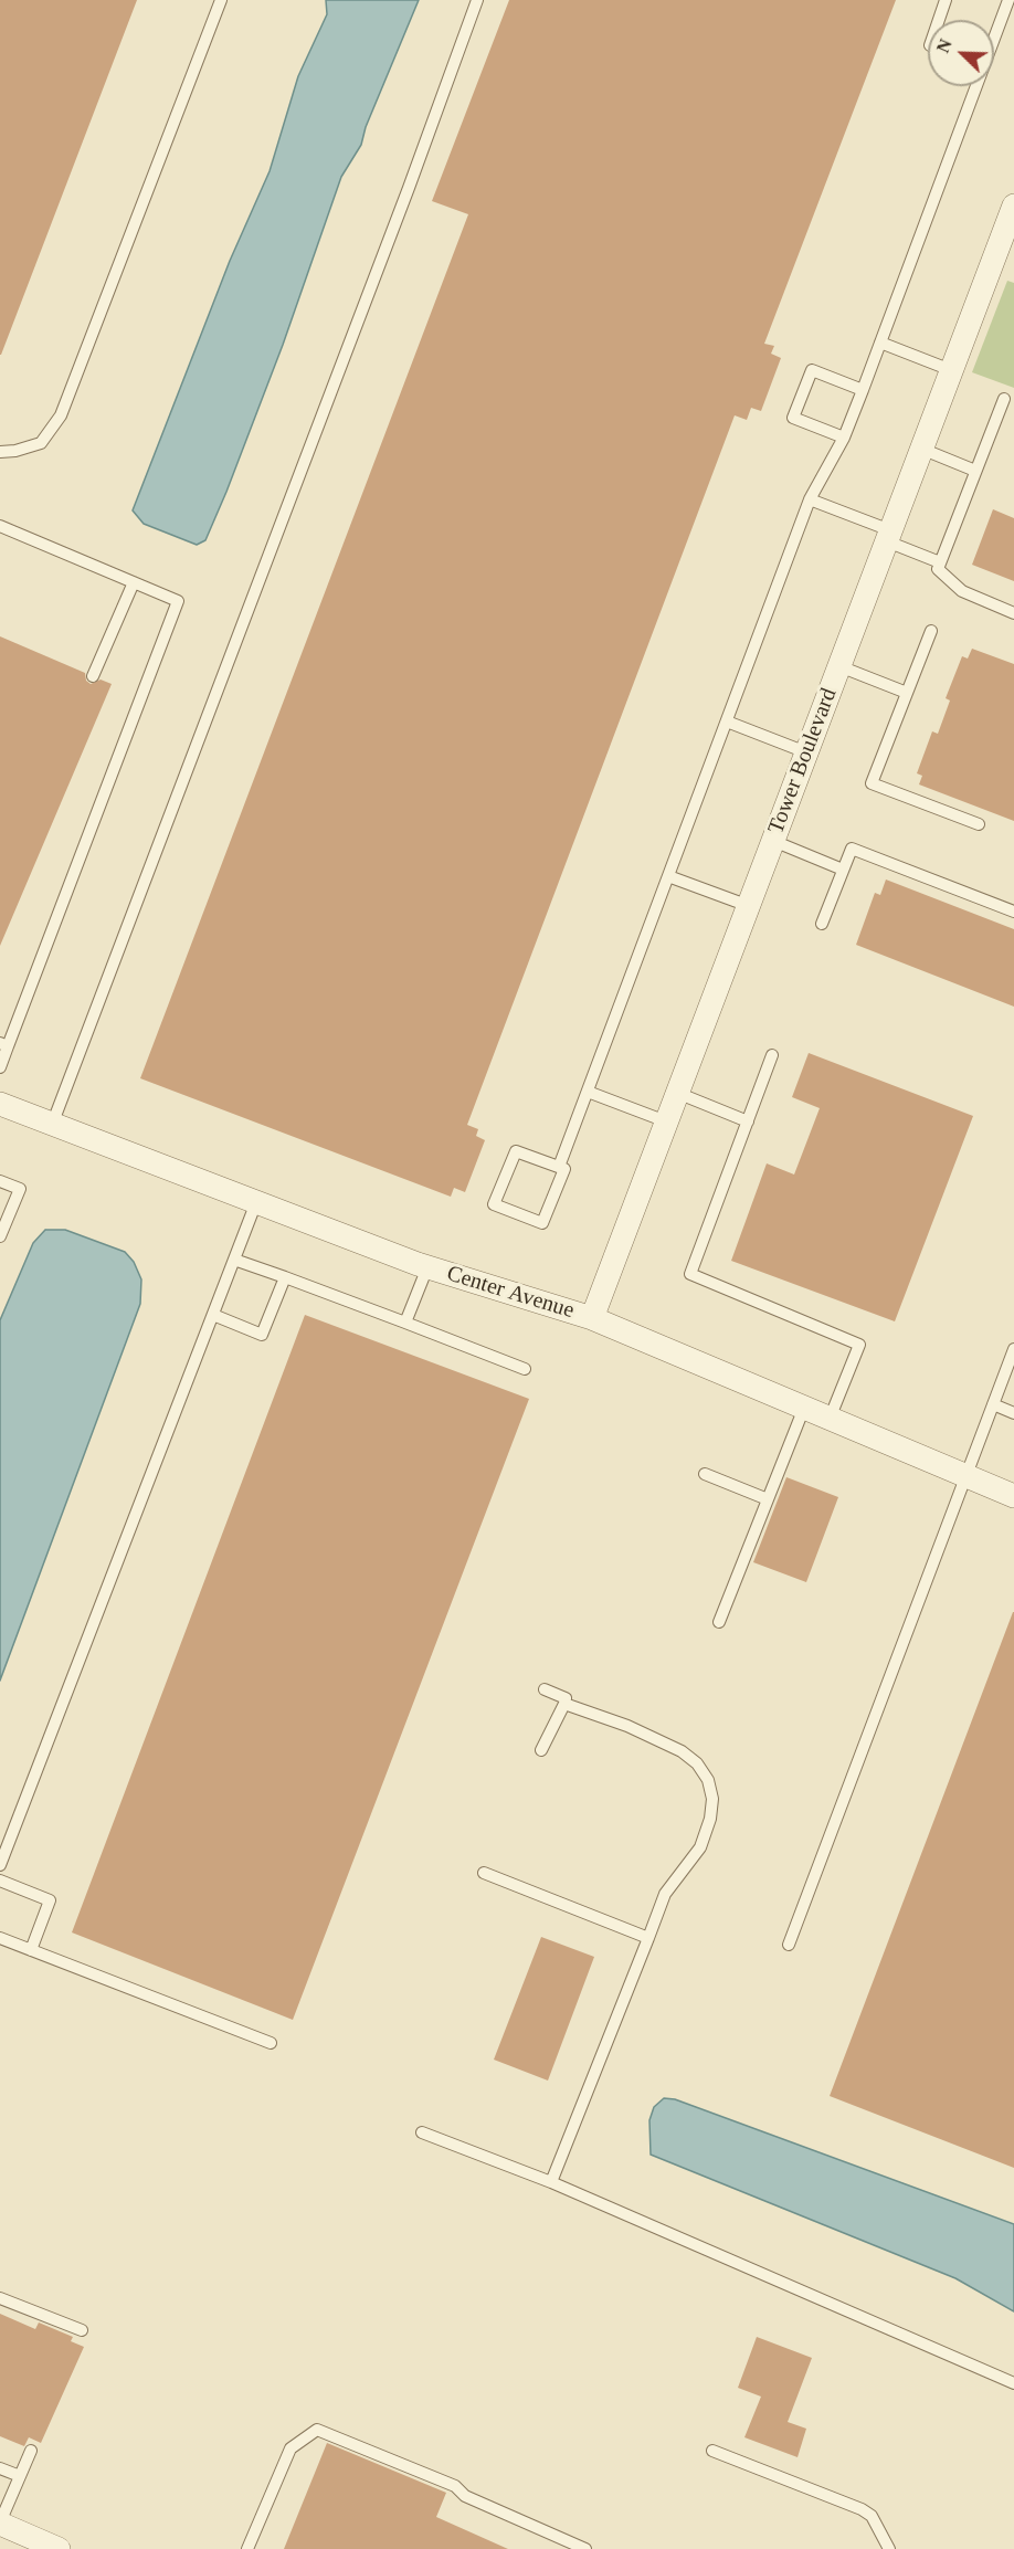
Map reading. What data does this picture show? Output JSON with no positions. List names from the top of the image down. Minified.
{"streets":{"street":["Tower Boulevard","Center Avenue"]},"crossings":[["Tower Boulevard","Center Avenue"]],"north":"top left"}
